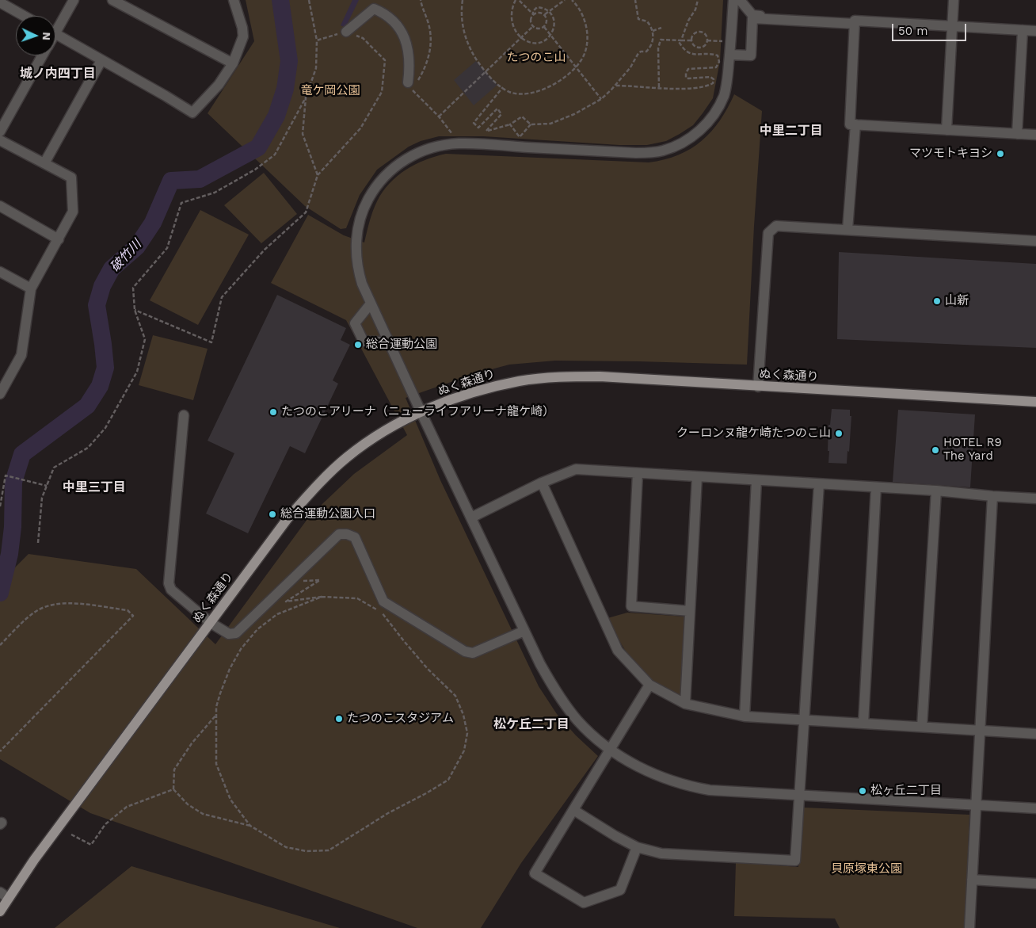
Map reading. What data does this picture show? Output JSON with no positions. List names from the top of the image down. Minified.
{"streets":{"main road":["ぬく森通り"]},"districts":["城ノ内四丁目","中里二丁目","中里三丁目","松ケ丘二丁目"],"water":["破竹川"],"parks":["たつのこ山","竜ケ岡公園","貝原塚東公園"],"places":["マツモトキヨシ","山新","総合運動公園","たつのこアリーナ（ニューライフアリーナ龍ケ崎）","クーロンヌ龍ケ崎たつのこ山","HOTEL R9 The Yard","総合運動公園入口","たつのこスタジアム","松ヶ丘二丁目"],"scale_bar":"50 m","north":"right"}
